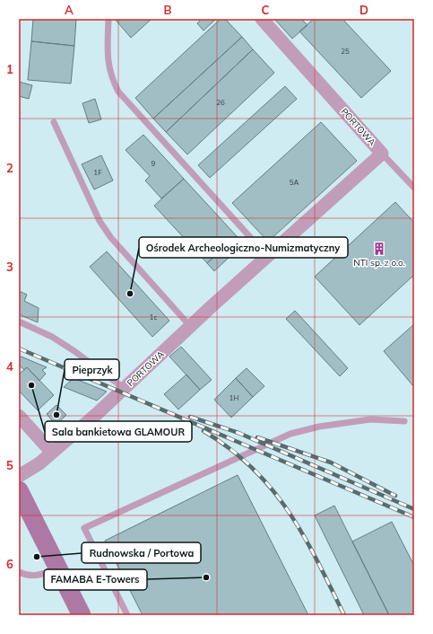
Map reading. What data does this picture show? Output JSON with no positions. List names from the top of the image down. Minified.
{"streets":{"street":["PORTOWA"]},"places":{"building":["NTI sp. z o.o."],"other":["Ośrodek Archeologiczno-Numizmatyczny","Sala bankietowa GLAMOUR","Pieprzyk","Rudnowska / Portowa","FAMABA E-Towers"]},"house_numbers":["25","26","9","1F","5A","1c","1H"],"grid":{"columns":["A","B","C","D"],"rows":["1","2","3","4","5","6"]}}
